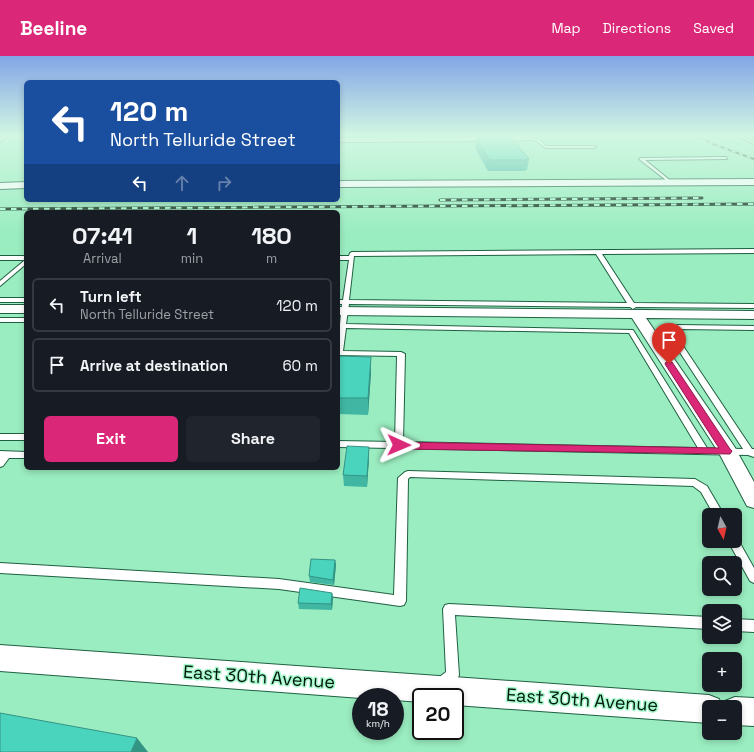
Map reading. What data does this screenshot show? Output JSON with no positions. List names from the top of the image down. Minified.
{"streets":{"street":["East 30th Avenue"]},"north":"bottom","page":{"header":"Beeline","nav":["Map","Directions","Saved"],"turn":["120 m","North Telluride Street"],"eta":["07:41","Arrival","1","min","180","m"],"list":[{"name":"Turn left","note":"North Telluride Street","value":"120 m"},{"name":"Arrive at destination","value":"60 m"}],"buttons":["Exit","Share"],"map_buttons":["+","−"],"speed":"18 km/h","limit":"20"}}
